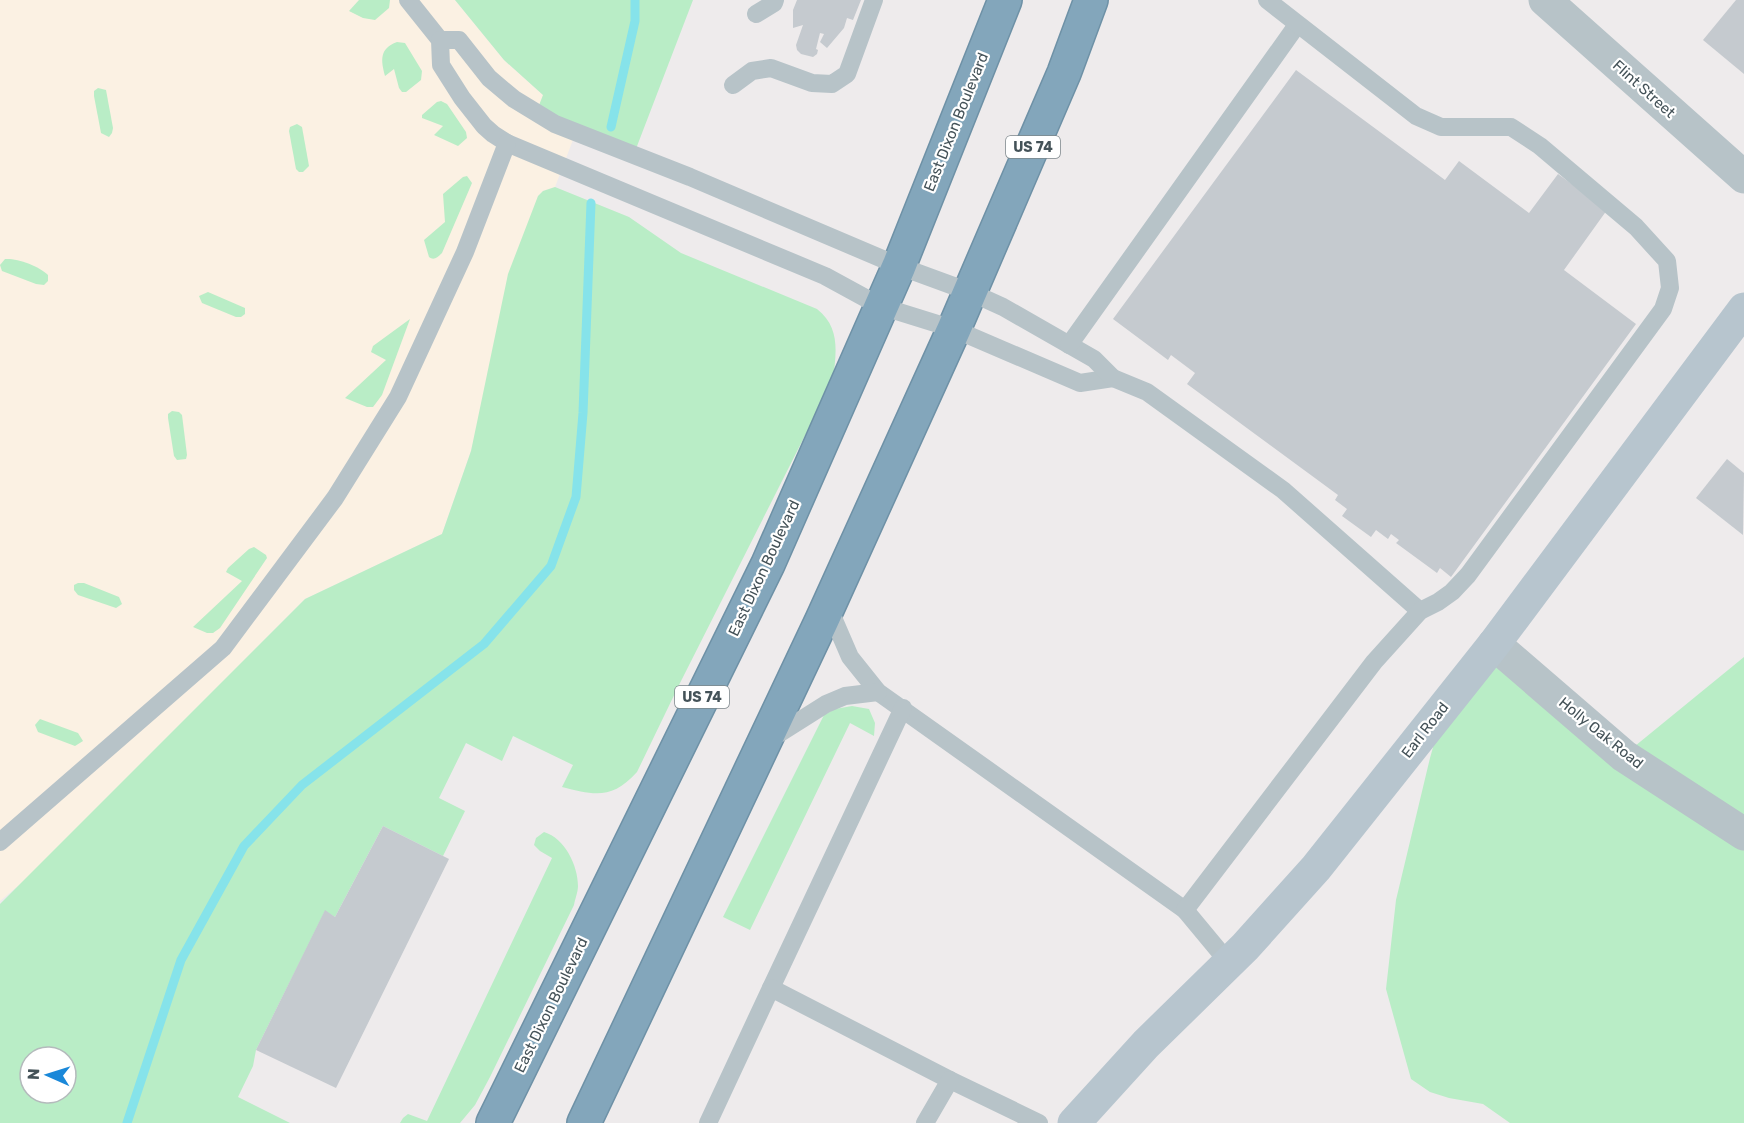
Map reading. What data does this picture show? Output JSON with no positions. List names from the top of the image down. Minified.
{"streets":{"highway":["East Dixon Boulevard","US 74"],"main road":["Earl Road"],"street":["Flint Street","Holly Oak Road"]},"crossings":[["Earl Road","Holly Oak Road"]],"north":"left"}
